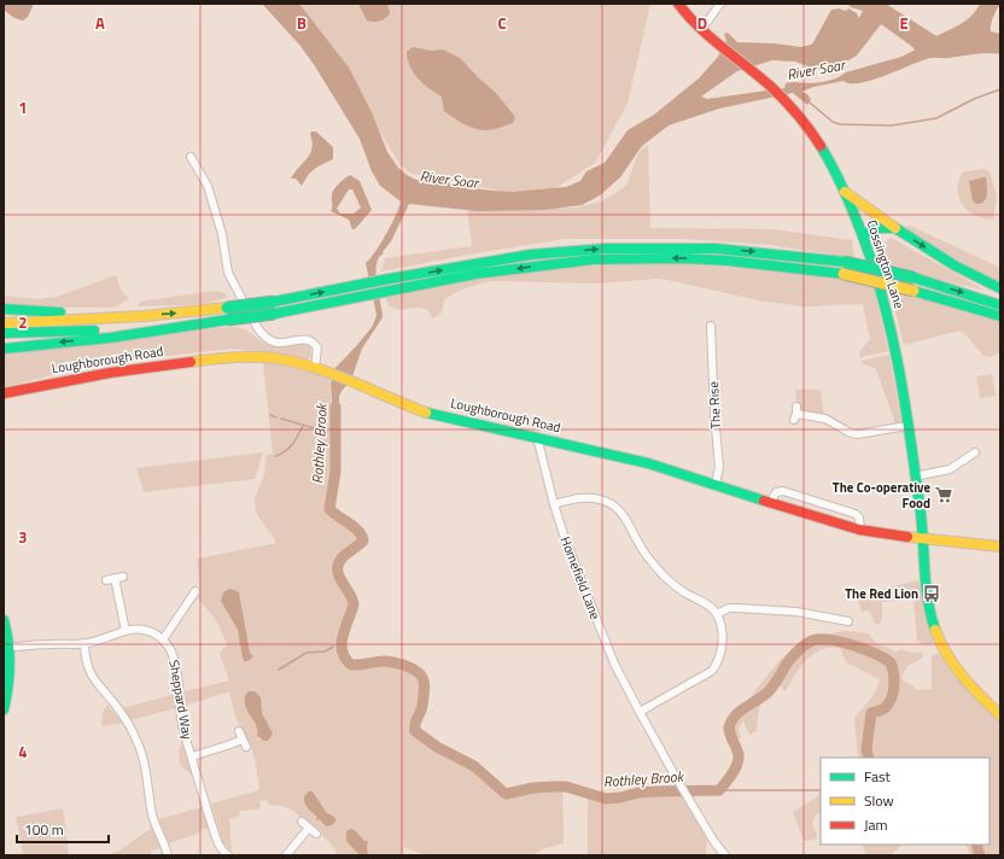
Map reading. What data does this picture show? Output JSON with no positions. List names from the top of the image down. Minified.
{"streets":{"main road":["Cossington Lane","Loughborough Road"],"street":["The Rise","Homefield Lane","Sheppard Way"]},"crossings":[["Cossington Lane","Loughborough Road"],["Loughborough Road","The Rise"],["Loughborough Road","Homefield Lane"]],"water":["River Soar","Rothley Brook"],"places":{"supermarket":["The Co-operative Food"],"bus stop":["The Red Lion"]},"legend":["Fast","Slow","Jam"],"scale_bar":"100 m","grid":{"columns":["A","B","C","D","E"],"rows":["1","2","3","4"]}}
